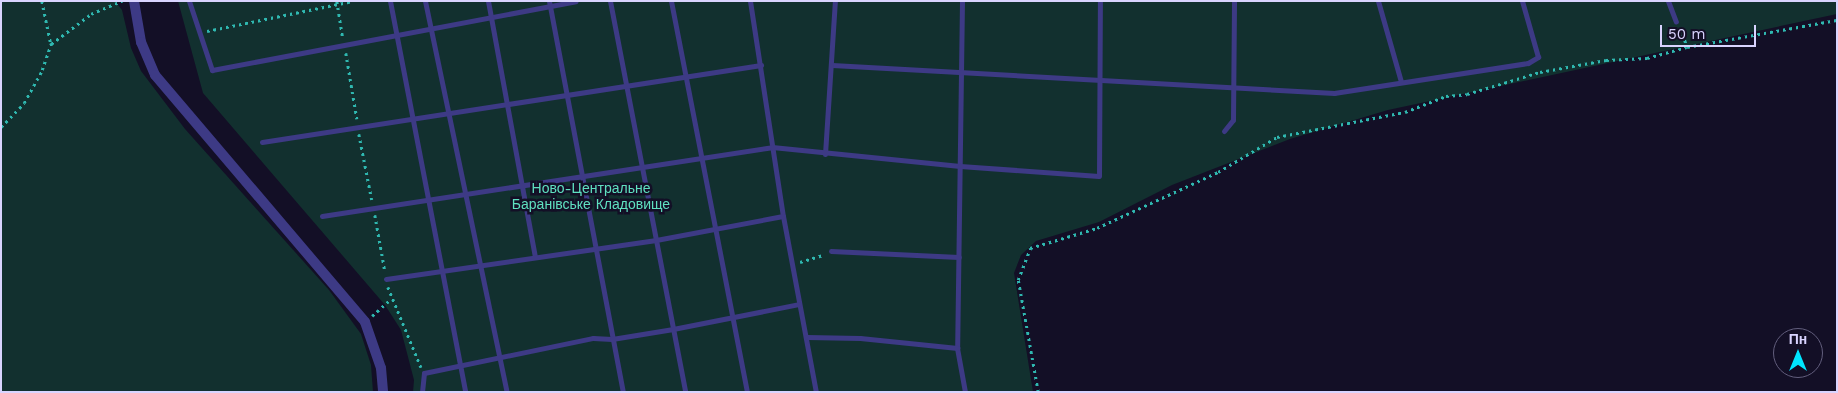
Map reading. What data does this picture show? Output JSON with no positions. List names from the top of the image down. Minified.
{"parks":["Ново-Центральне Баранівське Кладовище"],"scale_bar":"50 m","north":"top"}
